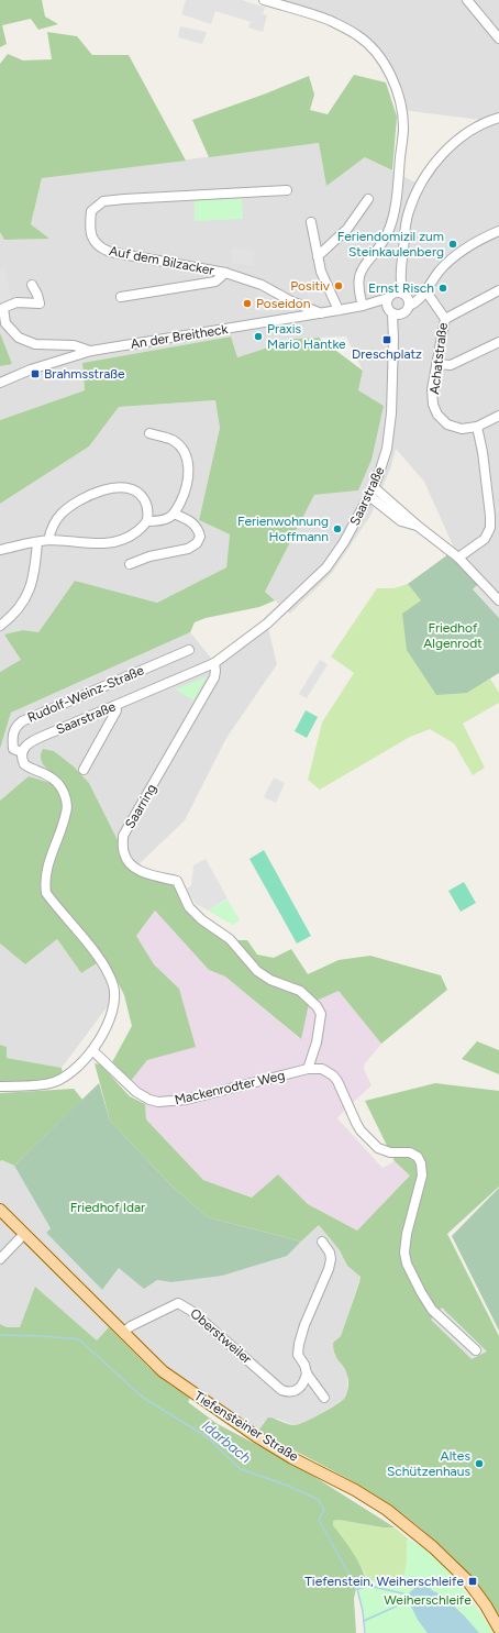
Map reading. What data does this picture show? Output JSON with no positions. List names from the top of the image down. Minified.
{"streets":{"main road":["Tiefensteiner Straße"],"street":["Auf dem Bilzacker","An der Breitheck","Achatstraße","Saarstraße","Rudolf-Weinz-Straße","Saarring","Mackenrodter Weg","Oberstweiler"]},"crossings":[["Auf dem Bilzacker","An der Breitheck"],["An der Breitheck","Saarstraße"],["Saarstraße","Rudolf-Weinz-Straße"],["Saarstraße","Saarring"],["Saarring","Mackenrodter Weg"],["Oberstweiler","Tiefensteiner Straße"]],"water":["Idarbach"],"parks":["Friedhof Algenrodt","Friedhof Idar","Weiherschleife"],"places":{"other":["Feriendomizil zum Steinkaulenberg","Positiv","Ernst Risch","Poseidon","Praxis Mario Hantke","Ferienwohnung Hoffmann","Altes Schützenhaus"],"transit":["Dreschplatz","Brahmsstraße","Tiefenstein, Weiherschleife"]}}
